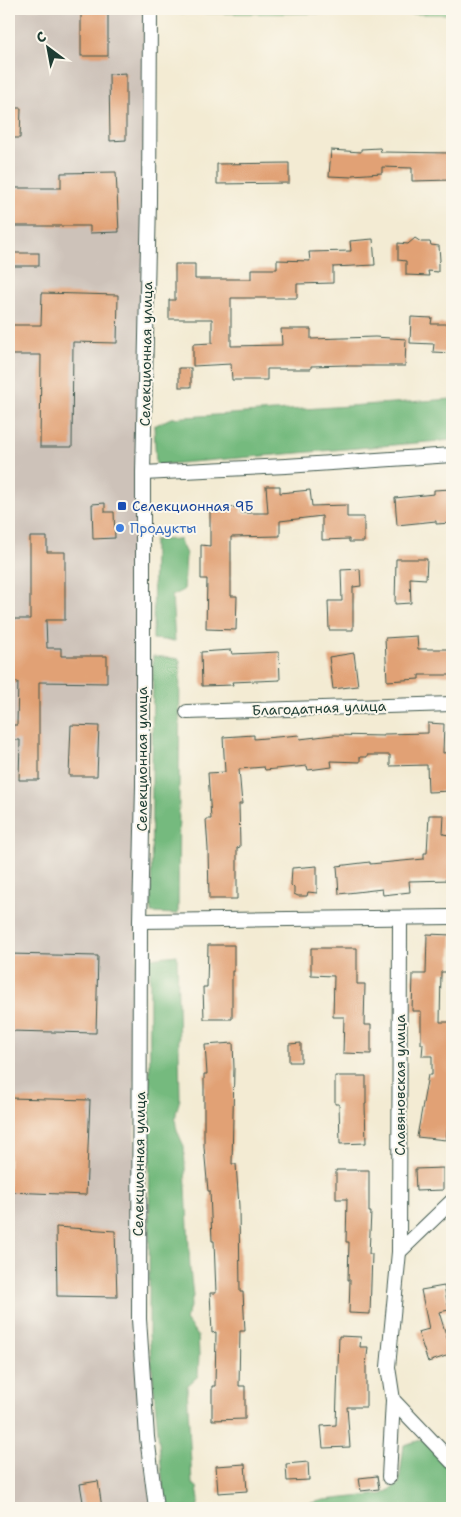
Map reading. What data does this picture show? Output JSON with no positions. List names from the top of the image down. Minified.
{"streets":{"street":["Селекционная улица","Благодатная улица","Славяновская улица"]},"places":{"transit":["Селекционная 9Б"],"other":["Продукты"]},"north":"top left"}
